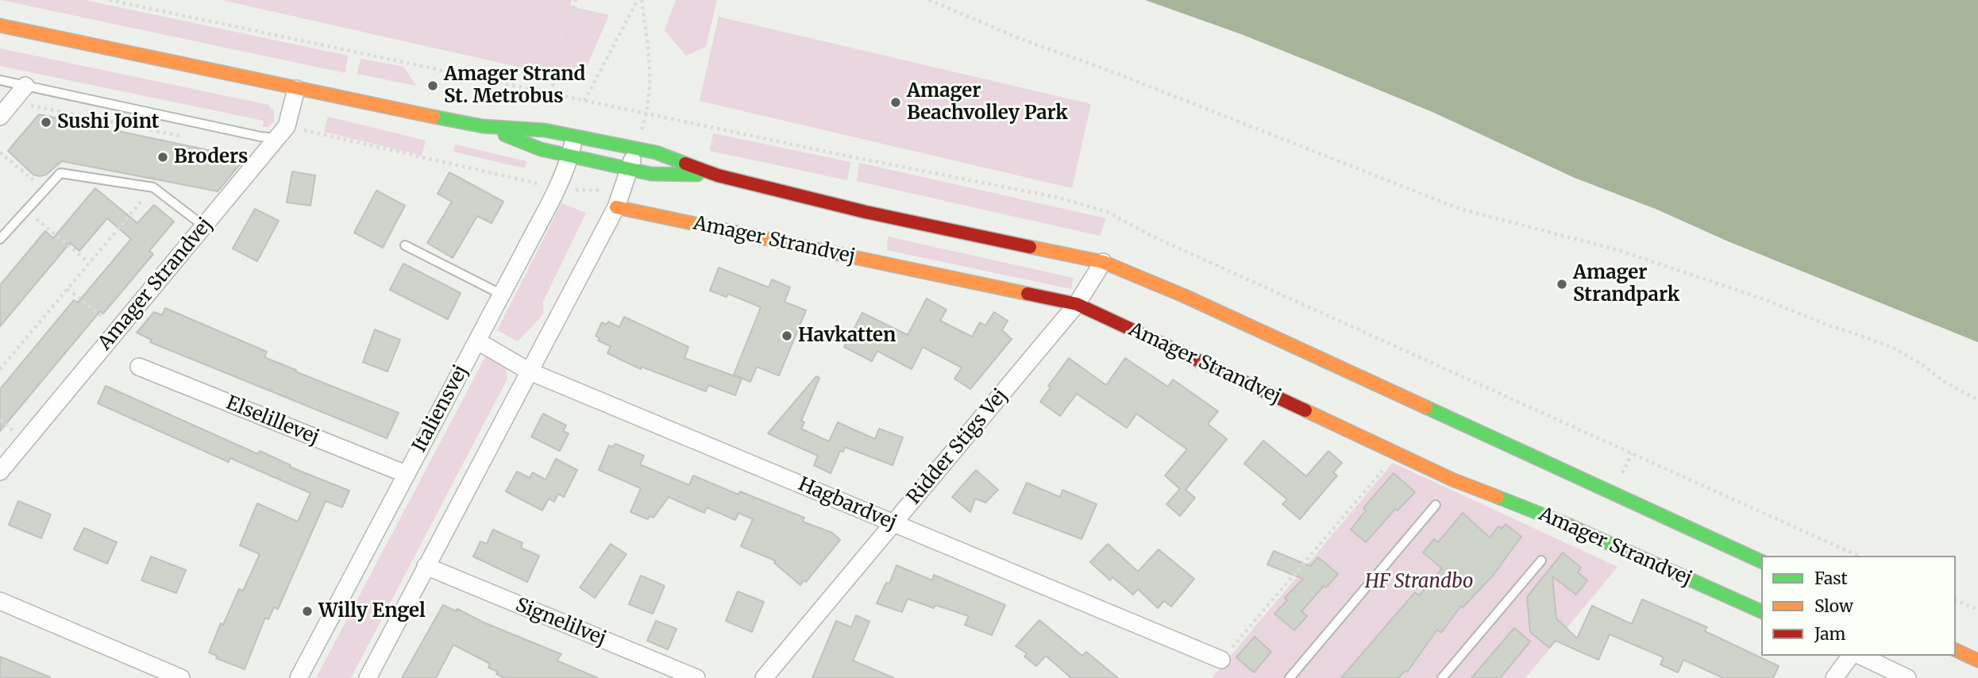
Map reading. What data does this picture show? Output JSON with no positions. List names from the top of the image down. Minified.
{"streets":{"street":["Amager Strandvej","Italiensvej","Elselillevej","Ridder Stigs Vej","Hagbardvej","Signelilvej"]},"crossings":[["Amager Strandvej","Ridder Stigs Vej"],["Italiensvej","Elselillevej"],["Italiensvej","Hagbardvej"],["Ridder Stigs Vej","Hagbardvej"]],"parks":["HF Strandbo"],"places":["Amager Strand St. Metrobus","Amager Beachvolley Park","Sushi Joint","Broders","Amager Strandpark","Havkatten","Willy Engel"],"legend":["Fast","Slow","Jam"]}
